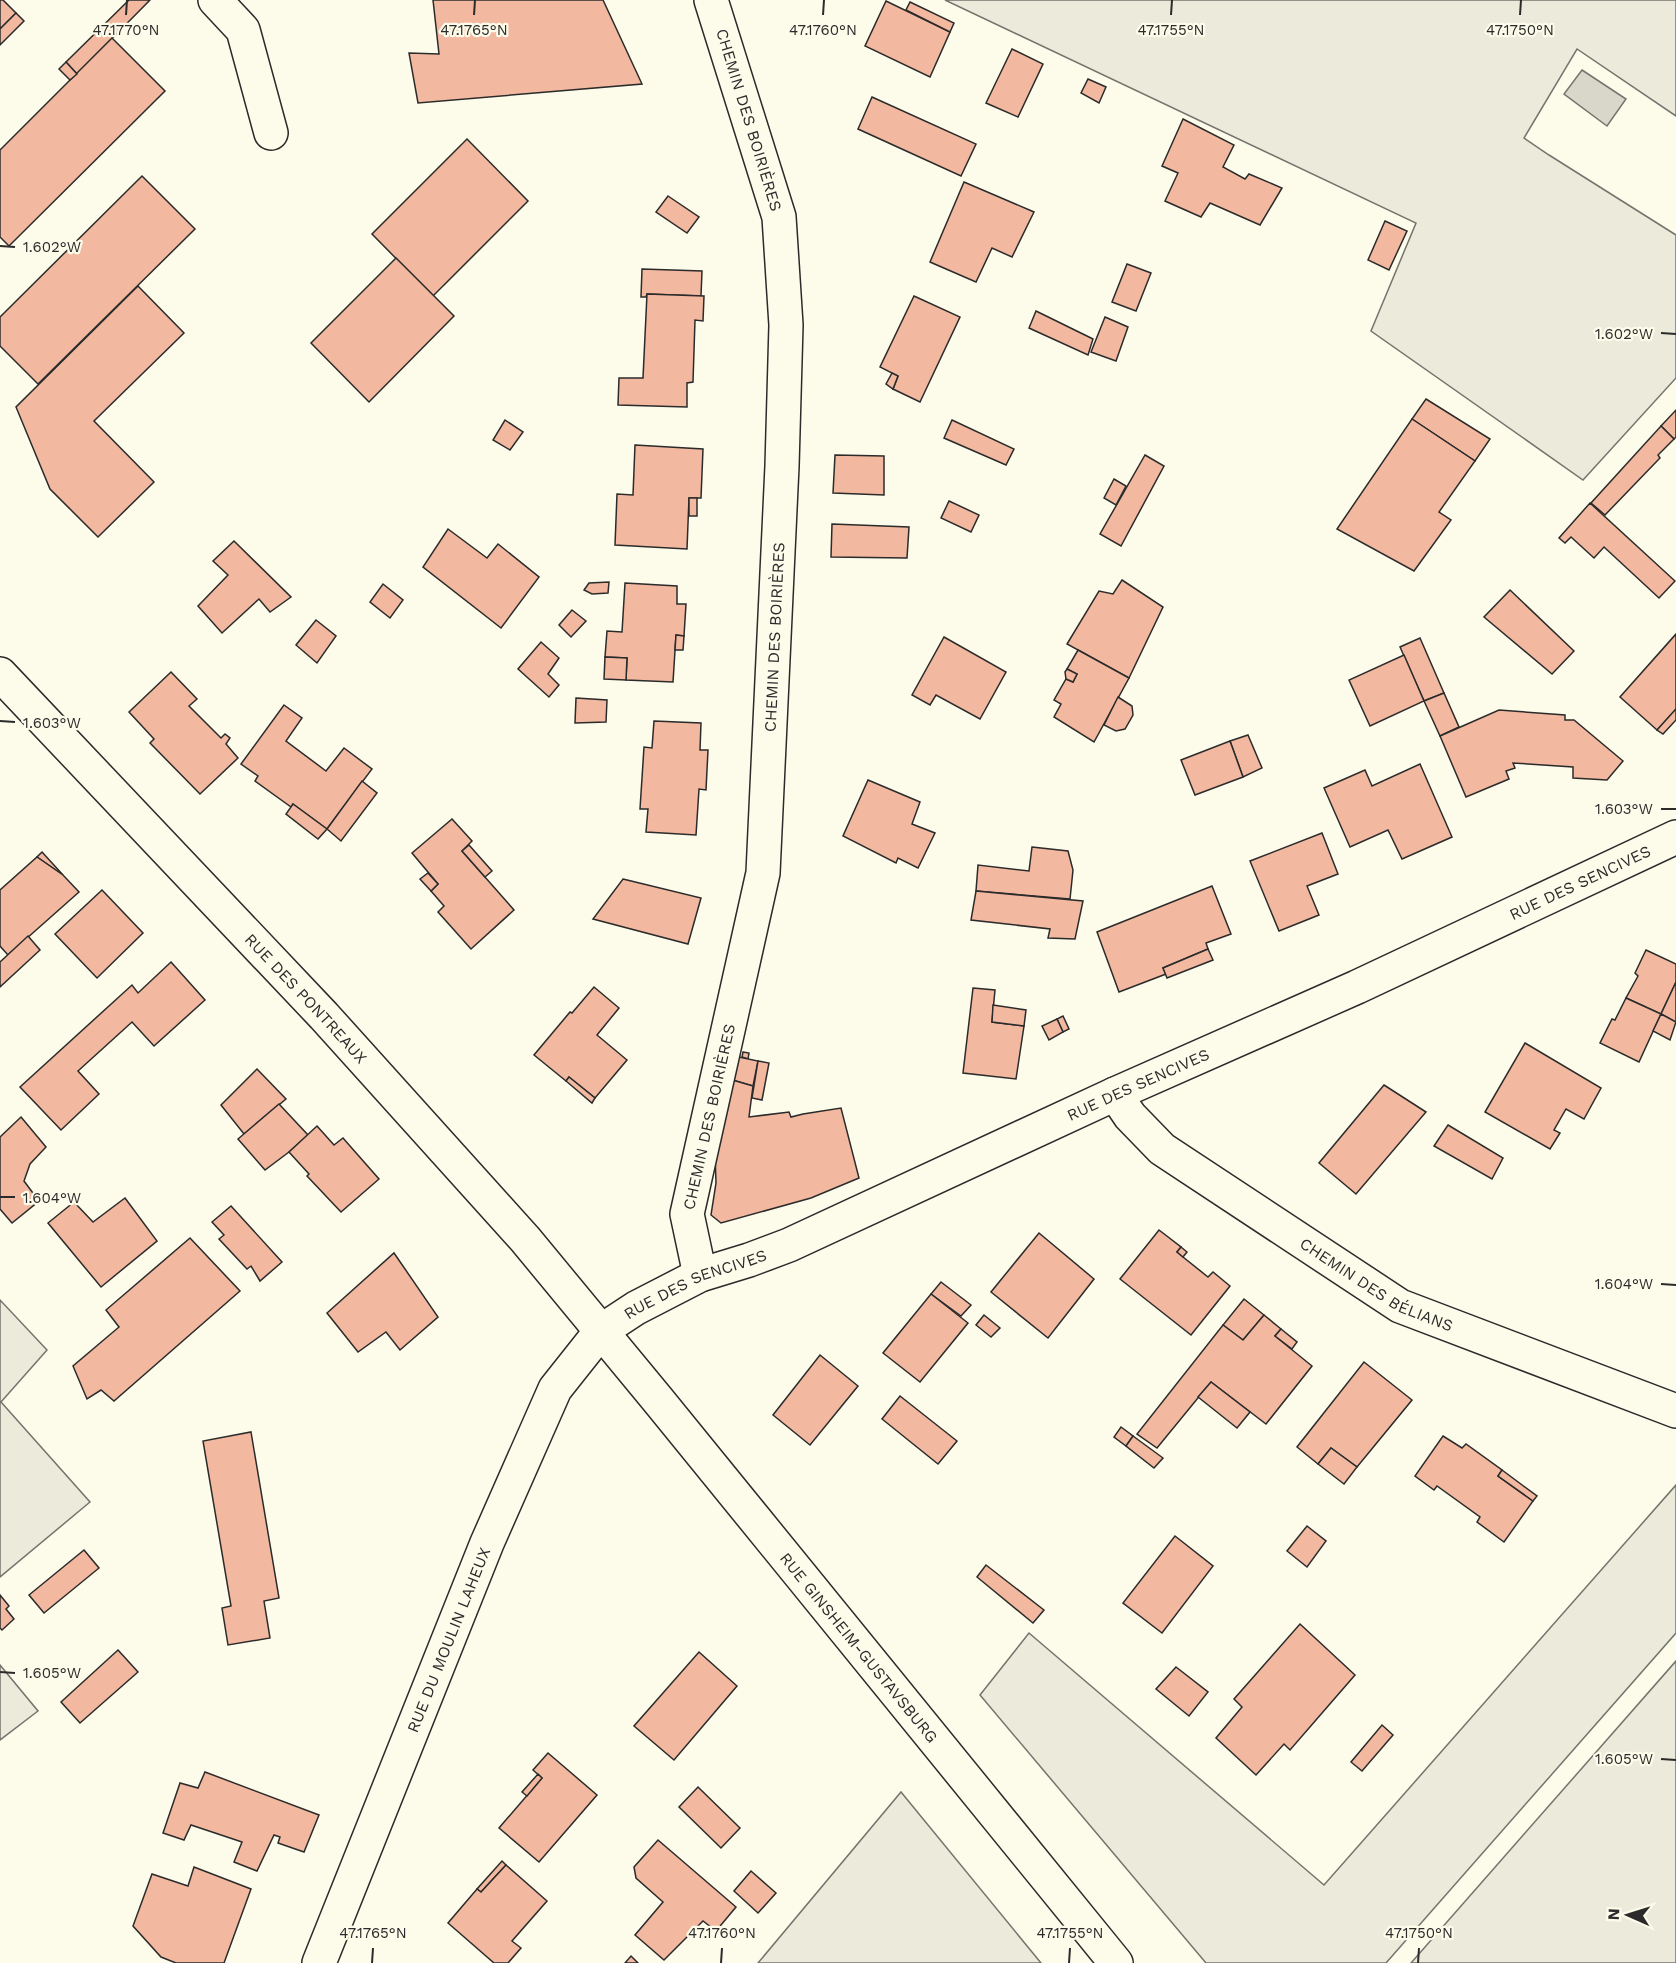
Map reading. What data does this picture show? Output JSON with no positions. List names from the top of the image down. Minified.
{"streets":{"street":["CHEMIN DES BOIRIÈRES","RUE DES SENCIVES","RUE DES PONTREAUX","CHEMIN DES BÉLIANS","RUE DU MOULIN LAHEUX","RUE GINSHEIM-GUSTAVSBURG"]},"crossings":[["CHEMIN DES BOIRIÈRES","RUE DES SENCIVES"],["RUE DES SENCIVES","RUE DES PONTREAUX"],["RUE DES SENCIVES","CHEMIN DES BÉLIANS"],["RUE DES SENCIVES","RUE DU MOULIN LAHEUX"],["RUE DES SENCIVES","RUE GINSHEIM-GUSTAVSBURG"],["RUE DES PONTREAUX","RUE DU MOULIN LAHEUX"],["RUE DES PONTREAUX","RUE GINSHEIM-GUSTAVSBURG"],["RUE DU MOULIN LAHEUX","RUE GINSHEIM-GUSTAVSBURG"]],"north":"left","coordinates":["47.1770°N","47.1765°N","47.1760°N","47.1755°N","47.1750°N","1.602°W","1.603°W","1.604°W","1.605°W"]}
